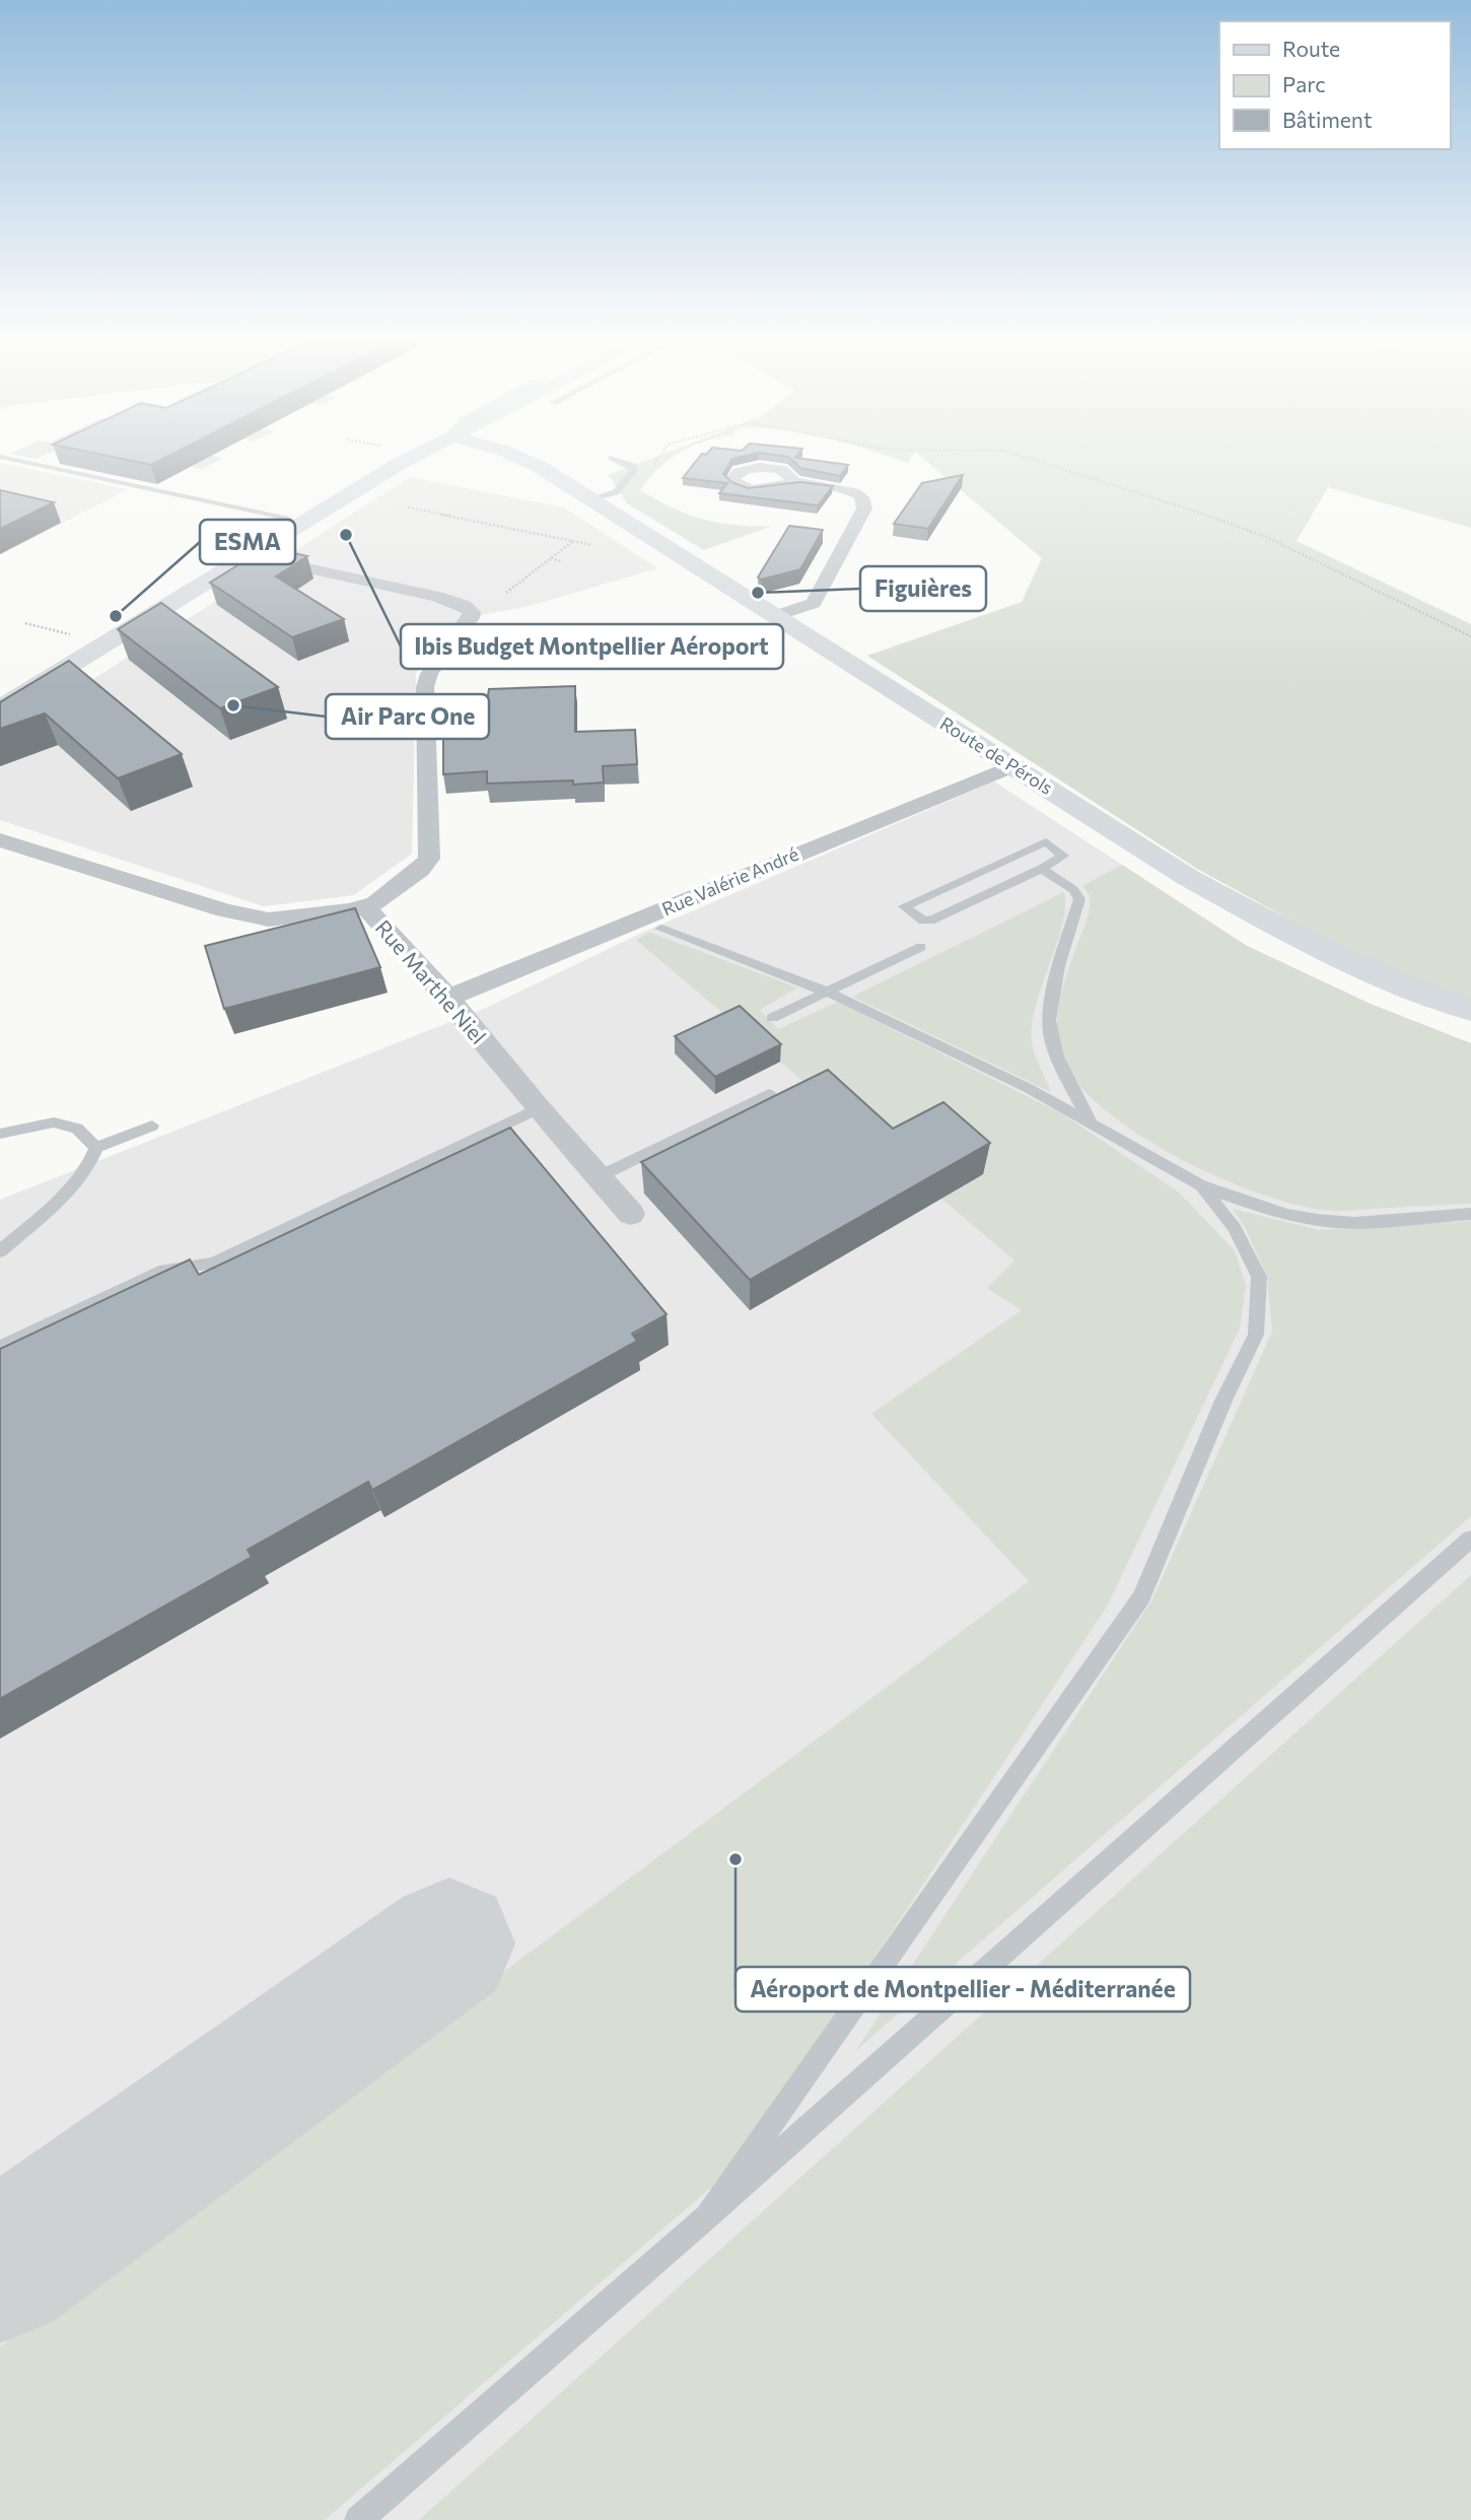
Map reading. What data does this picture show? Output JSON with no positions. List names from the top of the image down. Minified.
{"streets":{"main road":["Route de Pérols"],"street":["Rue Valérie André","Rue Marthe Niel"]},"crossings":[["Route de Pérols","Rue Valérie André"],["Rue Valérie André","Rue Marthe Niel"]],"places":["Ibis Budget Montpellier Aéroport","Figuières","ESMA","Air Parc One","Aéroport de Montpellier - Méditerranée"],"legend":["Route","Parc","Bâtiment"]}
